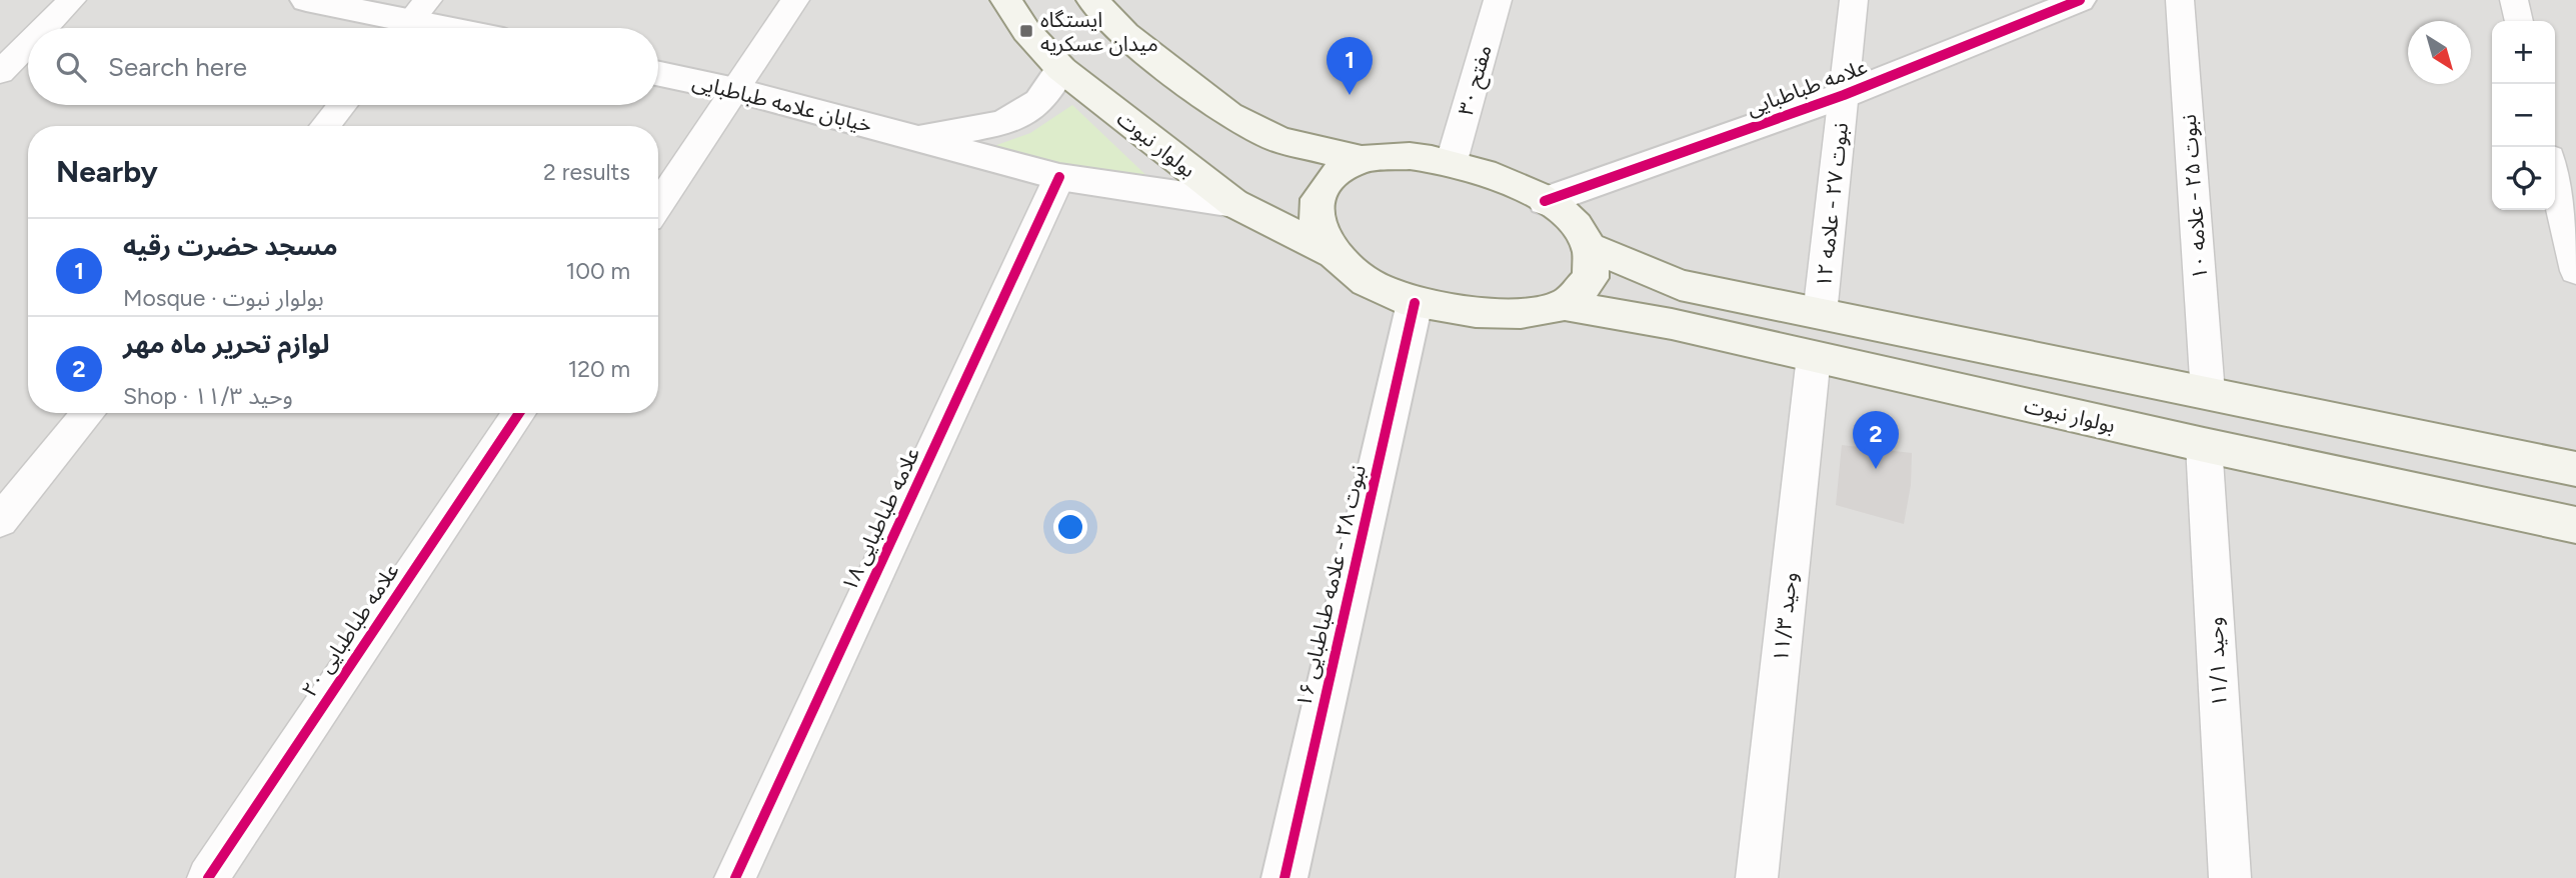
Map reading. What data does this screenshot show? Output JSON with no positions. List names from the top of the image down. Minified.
{"streets":{"main road":["بولوار نبوت"],"street":["مفتح ۳۰","علامه طباطبایی","خیابان علامه طباطبایی","نبوت ۲۵ - علامه ۱۰","نبوت ۲۷ - علامه ۱۲","علامه طباطبایی ۱۸","نبوت ۲۸ - علامه طباطبایی ۱۶","وحید ۱۱/۳","علامه طباطبایی ۲۰","وحید ۱۱/۱"]},"crossings":[["علامه طباطبایی","نبوت ۲۷ - علامه ۱۲"],["خیابان علامه طباطبایی","بولوار نبوت"],["خیابان علامه طباطبایی","علامه طباطبایی ۱۸"],["بولوار نبوت","نبوت ۲۸ - علامه طباطبایی ۱۶"],["بولوار نبوت","وحید ۱۱/۳"],["بولوار نبوت","وحید ۱۱/۱"]],"places":{"transit":["ایستگاه میدان عسکریه"]},"north":"bottom right","page":{"map_buttons":["+","−"],"search":"Search here","pins":["1","2"],"heading":["Nearby","2 results"],"list":[{"mark":"1","name":"مسجد حضرت رقیه","note":"Mosque · بولوار نبوت","value":"100 m"},{"mark":"2","name":"لوازم تحریر ماه مهر","note":"Shop · وحید ۱۱/۳","value":"120 m"}]}}
